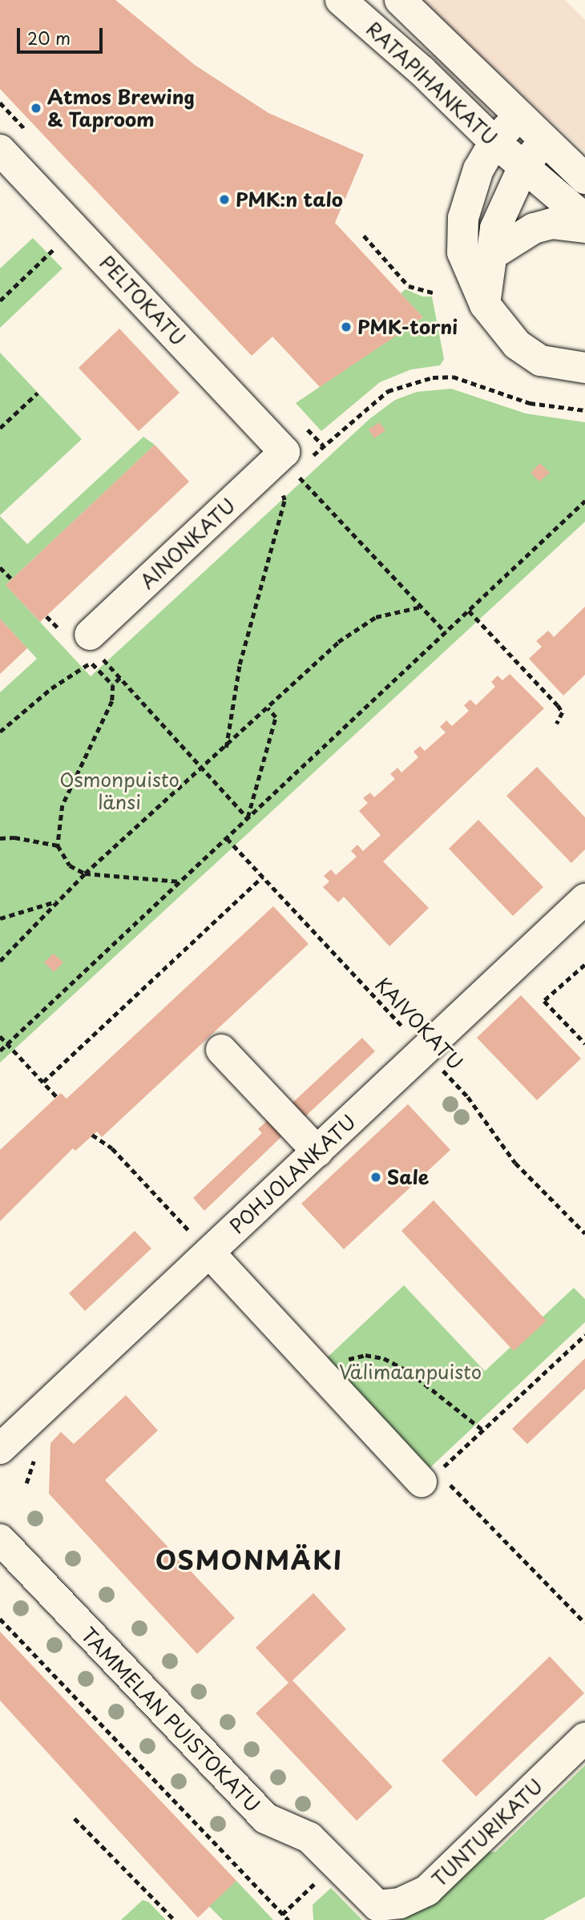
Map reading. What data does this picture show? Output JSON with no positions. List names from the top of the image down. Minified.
{"streets":{"main road":["RATAPIHANKATU","PELTOKATU","AINONKATU","POHJOLANKATU","TAMMELAN PUISTOKATU","TUNTURIKATU"],"path":["KAIVOKATU"]},"crossings":[["PELTOKATU","AINONKATU"],["KAIVOKATU","POHJOLANKATU"],["TAMMELAN PUISTOKATU","TUNTURIKATU"]],"districts":["OSMONMÄKI"],"parks":["Osmonpuisto länsi","Välimaanpuisto"],"places":["Atmos Brewing & Taproom","PMK:n talo","PMK-torni","Sale"],"scale_bar":"20 m"}
